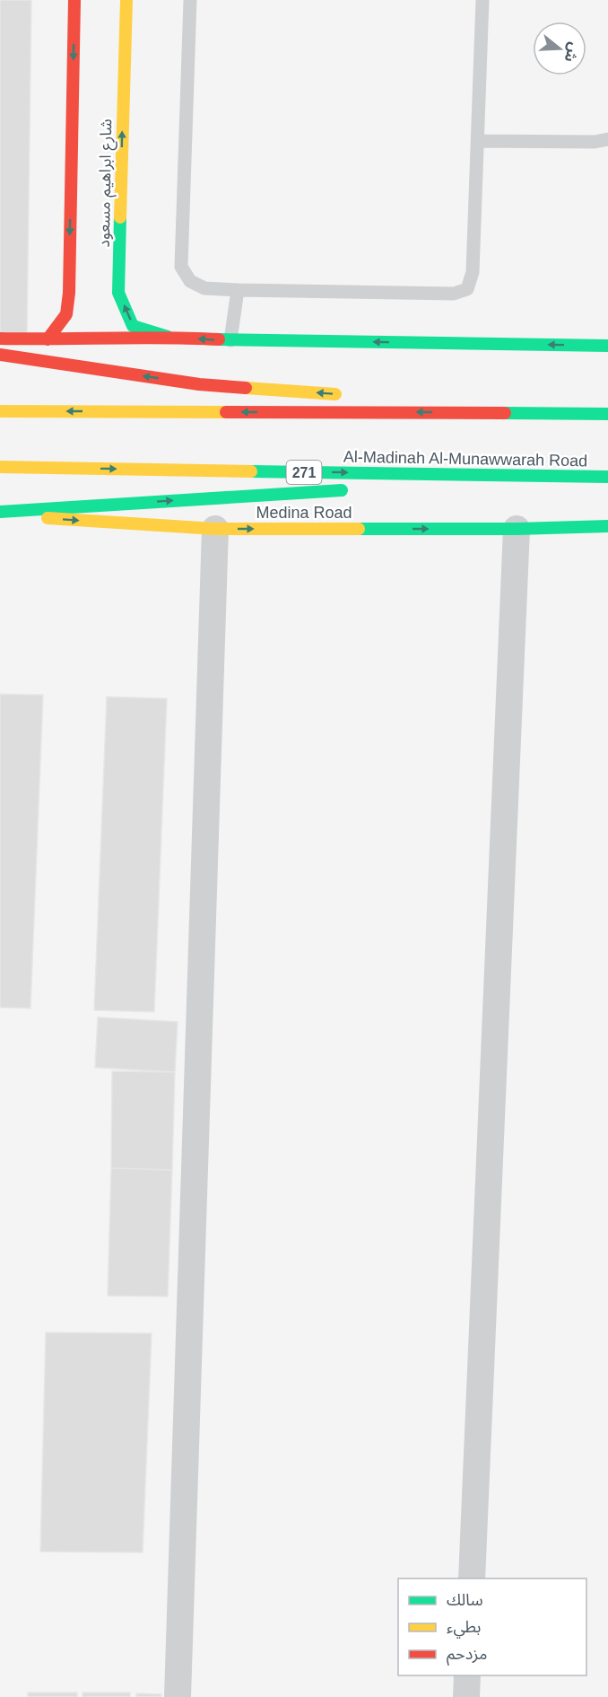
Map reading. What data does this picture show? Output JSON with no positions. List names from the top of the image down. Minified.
{"streets":{"main road":["شارع ابراهيم مسعود","Al-Madinah Al-Munawwarah Road","271","Medina Road"]},"legend":["سالك","بطيء","مزدحم"],"north":"right"}
